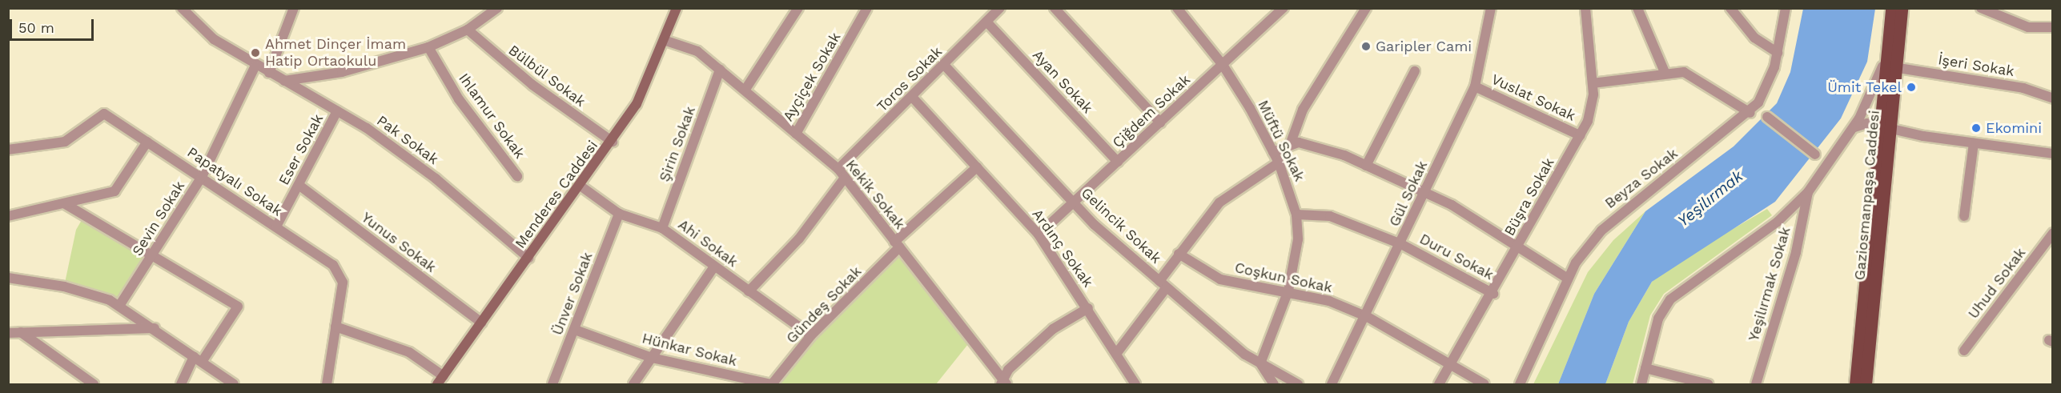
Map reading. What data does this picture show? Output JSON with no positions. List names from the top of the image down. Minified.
{"streets":{"main road":["Gaziosmanpaşa Caddesi"],"street":["İşeri Sokak","Bülbül Sokak","Ayçiçek Sokak","Toros Sokak","Ayan Sokak","Vuslat Sokak","Çiğdem Sokak","Ihlamur Sokak","Pak Sokak","Müftü Sokak","Şirin Sokak","Eser Sokak","Beyza Sokak","Papatyalı Sokak","Gül Sokak","Menderes Caddesi","Kekik Sokak","Büşra Sokak","Sevin Sokak","Gelincik Sokak","Yunus Sokak","Ahi Sokak","Ardınç Sokak","Duru Sokak","Coşkun Sokak","Uhud Sokak","Yeşilırmak Sokak","Ünver Sokak","Gündeş Sokak","Hünkar Sokak"]},"crossings":[["İşeri Sokak","Gaziosmanpaşa Caddesi"],["Bülbül Sokak","Menderes Caddesi"],["Ayçiçek Sokak","Kekik Sokak"],["Toros Sokak","Ayan Sokak"],["Toros Sokak","Kekik Sokak"],["Toros Sokak","Gelincik Sokak"],["Toros Sokak","Ardınç Sokak"],["Ayan Sokak","Çiğdem Sokak"],["Vuslat Sokak","Gül Sokak"],["Vuslat Sokak","Büşra Sokak"],["Çiğdem Sokak","Müftü Sokak"],["Çiğdem Sokak","Gelincik Sokak"],["Çiğdem Sokak","Ardınç Sokak"],["Pak Sokak","Eser Sokak"],["Pak Sokak","Menderes Caddesi"],["Pak Sokak","Sevin Sokak"],["Müftü Sokak","Gelincik Sokak"],["Müftü Sokak","Duru Sokak"],["Müftü Sokak","Coşkun Sokak"],["Şirin Sokak","Kekik Sokak"],["Şirin Sokak","Ahi Sokak"],["Eser Sokak","Papatyalı Sokak"],["Eser Sokak","Yunus Sokak"],["Papatyalı Sokak","Sevin Sokak"],["Gül Sokak","Duru Sokak"],["Gül Sokak","Coşkun Sokak"],["Menderes Caddesi","Kekik Sokak"],["Menderes Caddesi","Yunus Sokak"],["Menderes Caddesi","Ahi Sokak"],["Kekik Sokak","Gündeş Sokak"],["Büşra Sokak","Duru Sokak"],["Büşra Sokak","Coşkun Sokak"],["Ahi Sokak","Ünver Sokak"],["Ahi Sokak","Gündeş Sokak"],["Ardınç Sokak","Gündeş Sokak"],["Ünver Sokak","Hünkar Sokak"],["Gündeş Sokak","Hünkar Sokak"]],"water":["Yeşilırmak"],"places":["Garipler Cami","Ahmet Dinçer İmam Hatip Ortaokulu","Ümit Tekel","Ekomini"],"scale_bar":"50 m"}
